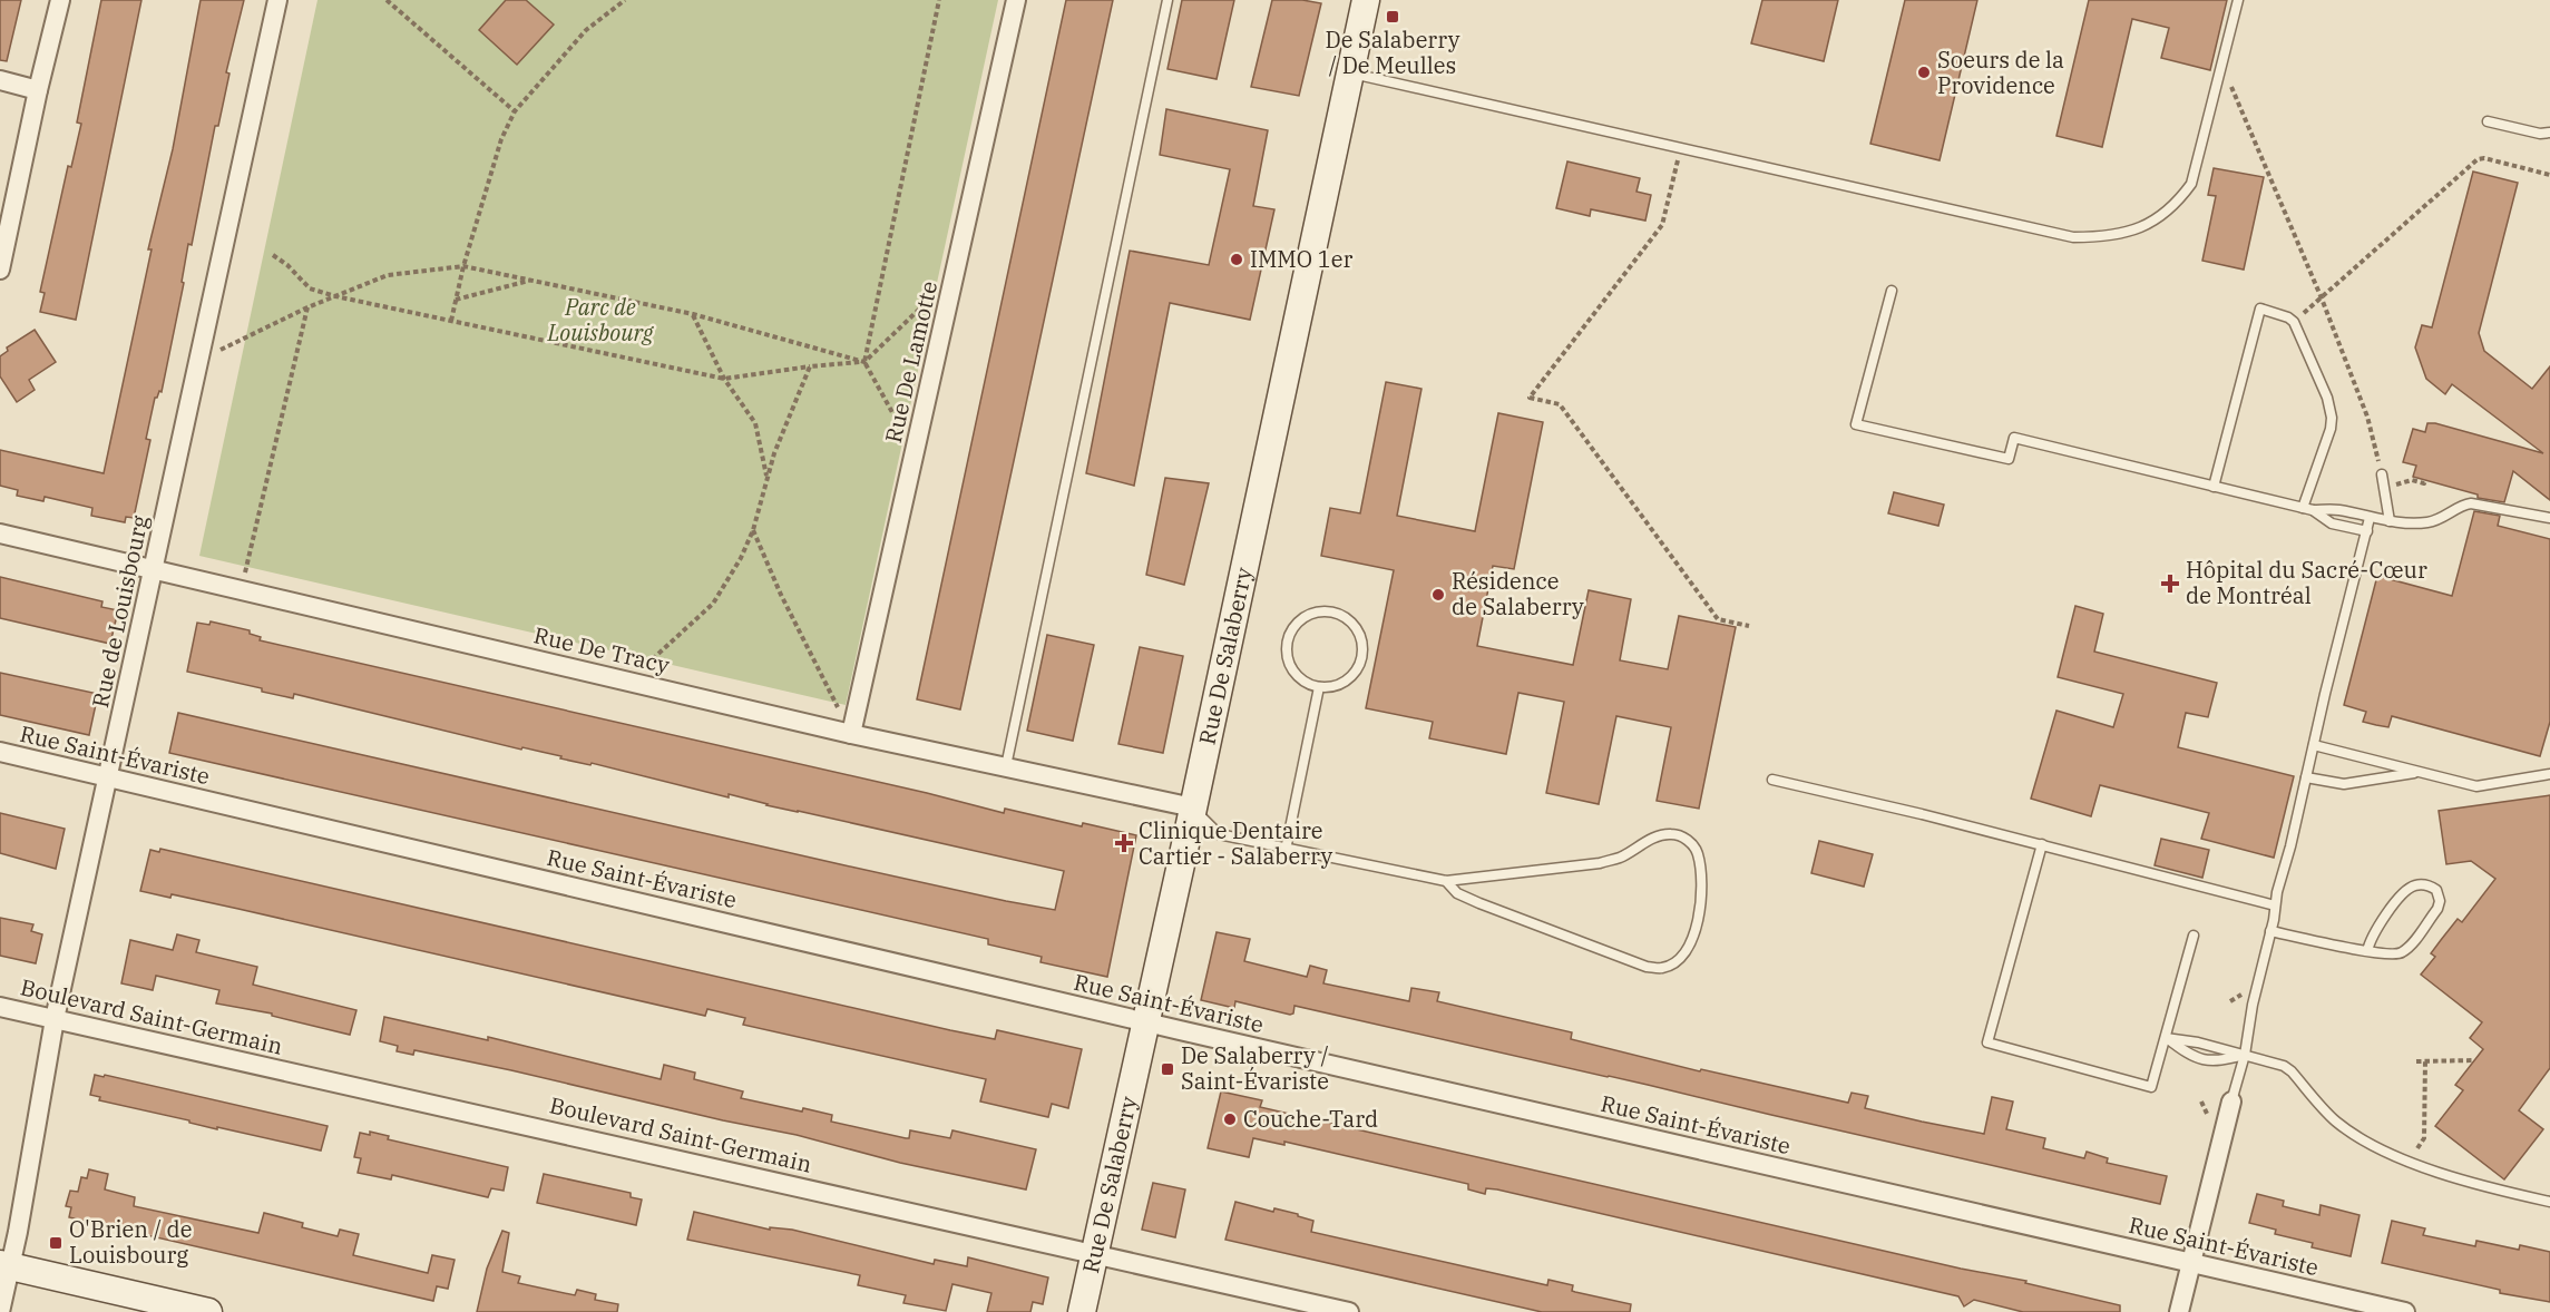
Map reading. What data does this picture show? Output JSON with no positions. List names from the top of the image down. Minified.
{"streets":{"main road":["Rue De Salaberry"],"street":["Rue De Lamotte","Rue de Louisbourg","Rue De Tracy","Rue Saint-Évariste","Boulevard Saint-Germain"]},"crossings":[["Rue De Lamotte","Rue De Tracy"],["Rue de Louisbourg","Rue De Tracy"],["Rue de Louisbourg","Rue Saint-Évariste"],["Rue de Louisbourg","Boulevard Saint-Germain"],["Rue De Tracy","Rue De Salaberry"],["Rue De Salaberry","Rue Saint-Évariste"],["Rue De Salaberry","Boulevard Saint-Germain"]],"parks":["Parc de Louisbourg"],"places":{"transit":["De Salaberry / De Meulles","De Salaberry / Saint-Évariste","O'Brien / de Louisbourg"],"other":["Soeurs de la Providence","IMMO 1er","Résidence de Salaberry","Couche-Tard"],"health":["Hôpital du Sacré-Cœur de Montréal","Clinique Dentaire Cartier - Salaberry"]}}
